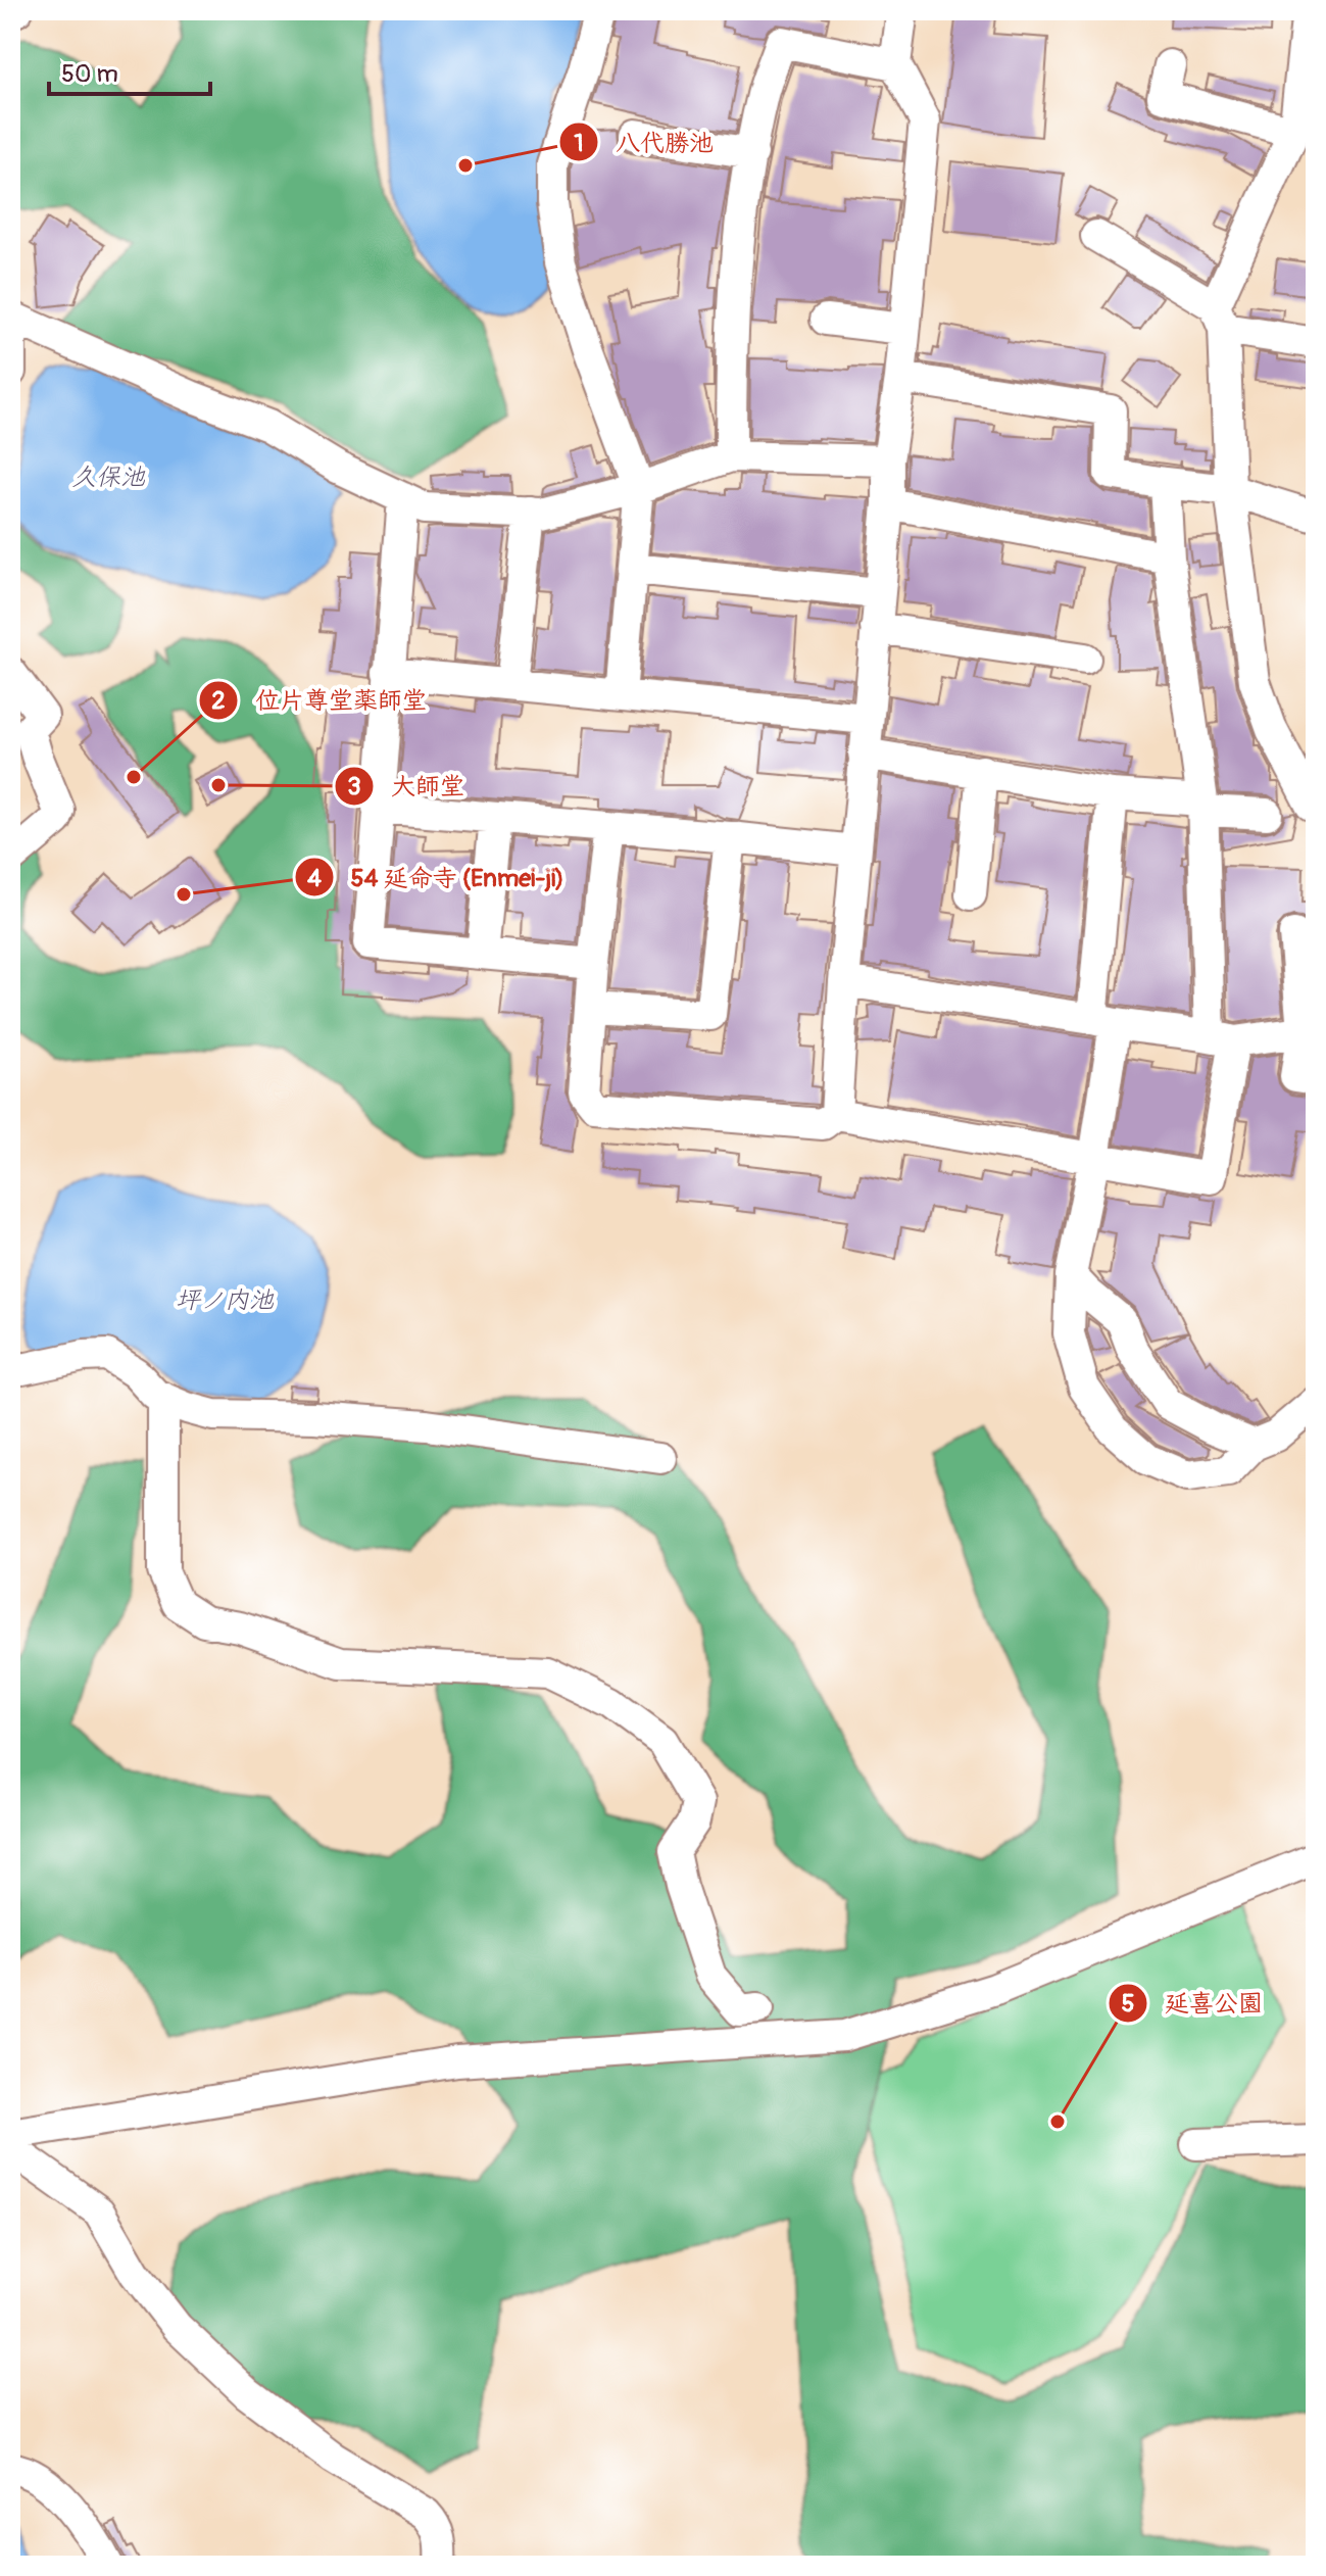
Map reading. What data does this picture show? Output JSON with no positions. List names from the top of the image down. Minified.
{"water":["久保池","坪ノ内池"],"places":["八代勝池","位片尊堂薬師堂","大師堂","54 延命寺 (Enmei-ji)","延喜公園"],"scale_bar":"50 m"}
